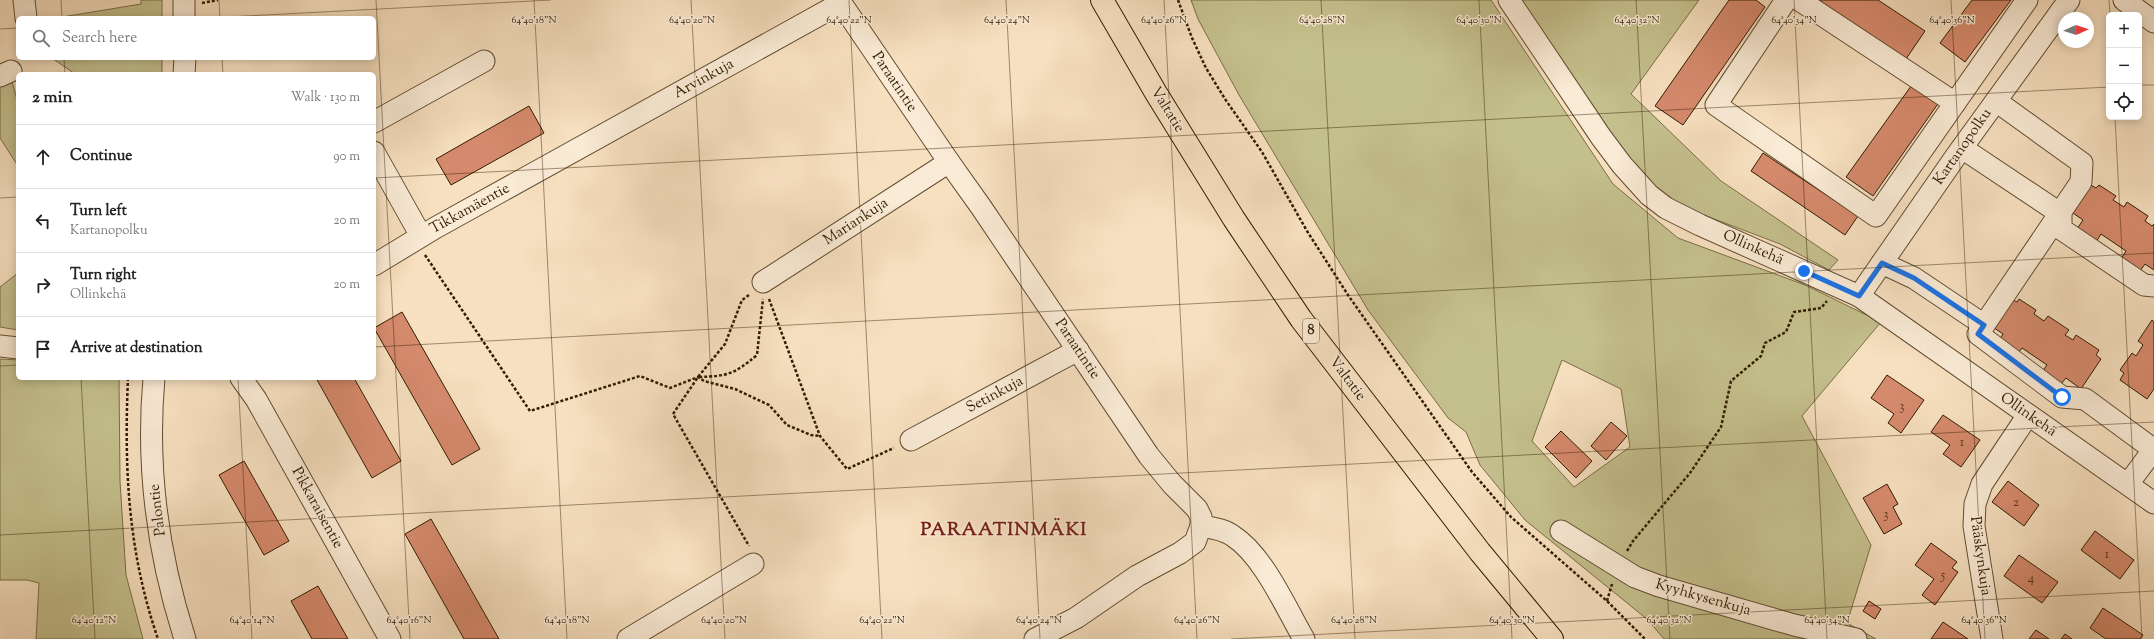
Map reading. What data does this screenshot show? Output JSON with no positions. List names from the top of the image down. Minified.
{"streets":{"highway":["Valtatie","8"],"street":["Arvinkuja","Paraatintie","Kartanopolku","Tikkamäentie","Mariankuja","Ollinkehä","Setinkuja","Pikkaraisentie","Palontie","Pääskynkuja","Kyyhkysenkuja"]},"crossings":[["Arvinkuja","Paraatintie"],["Arvinkuja","Tikkamäentie"],["Paraatintie","Mariankuja"],["Paraatintie","Setinkuja"],["Kartanopolku","Ollinkehä"],["Ollinkehä","Pääskynkuja"]],"districts":["PARAATINMÄKI"],"house_numbers":["3","1","2","3","1","5","4"],"north":"right","page":{"map_buttons":["+","−"],"search":"Search here","heading":["2 min","Walk · 130 m"],"list":[["Continue","90 m"],["Turn left","Kartanopolku","20 m"],["Turn right","Ollinkehä","20 m"],"Arrive at destination"]},"coordinates":["64°40'18\"N","64°40'20\"N","64°40'22\"N","64°40'24\"N","64°40'26\"N","64°40'28\"N","64°40'30\"N","64°40'32\"N","64°40'34\"N","64°40'36\"N","64°40'12\"N","64°40'14\"N","64°40'16\"N"]}
